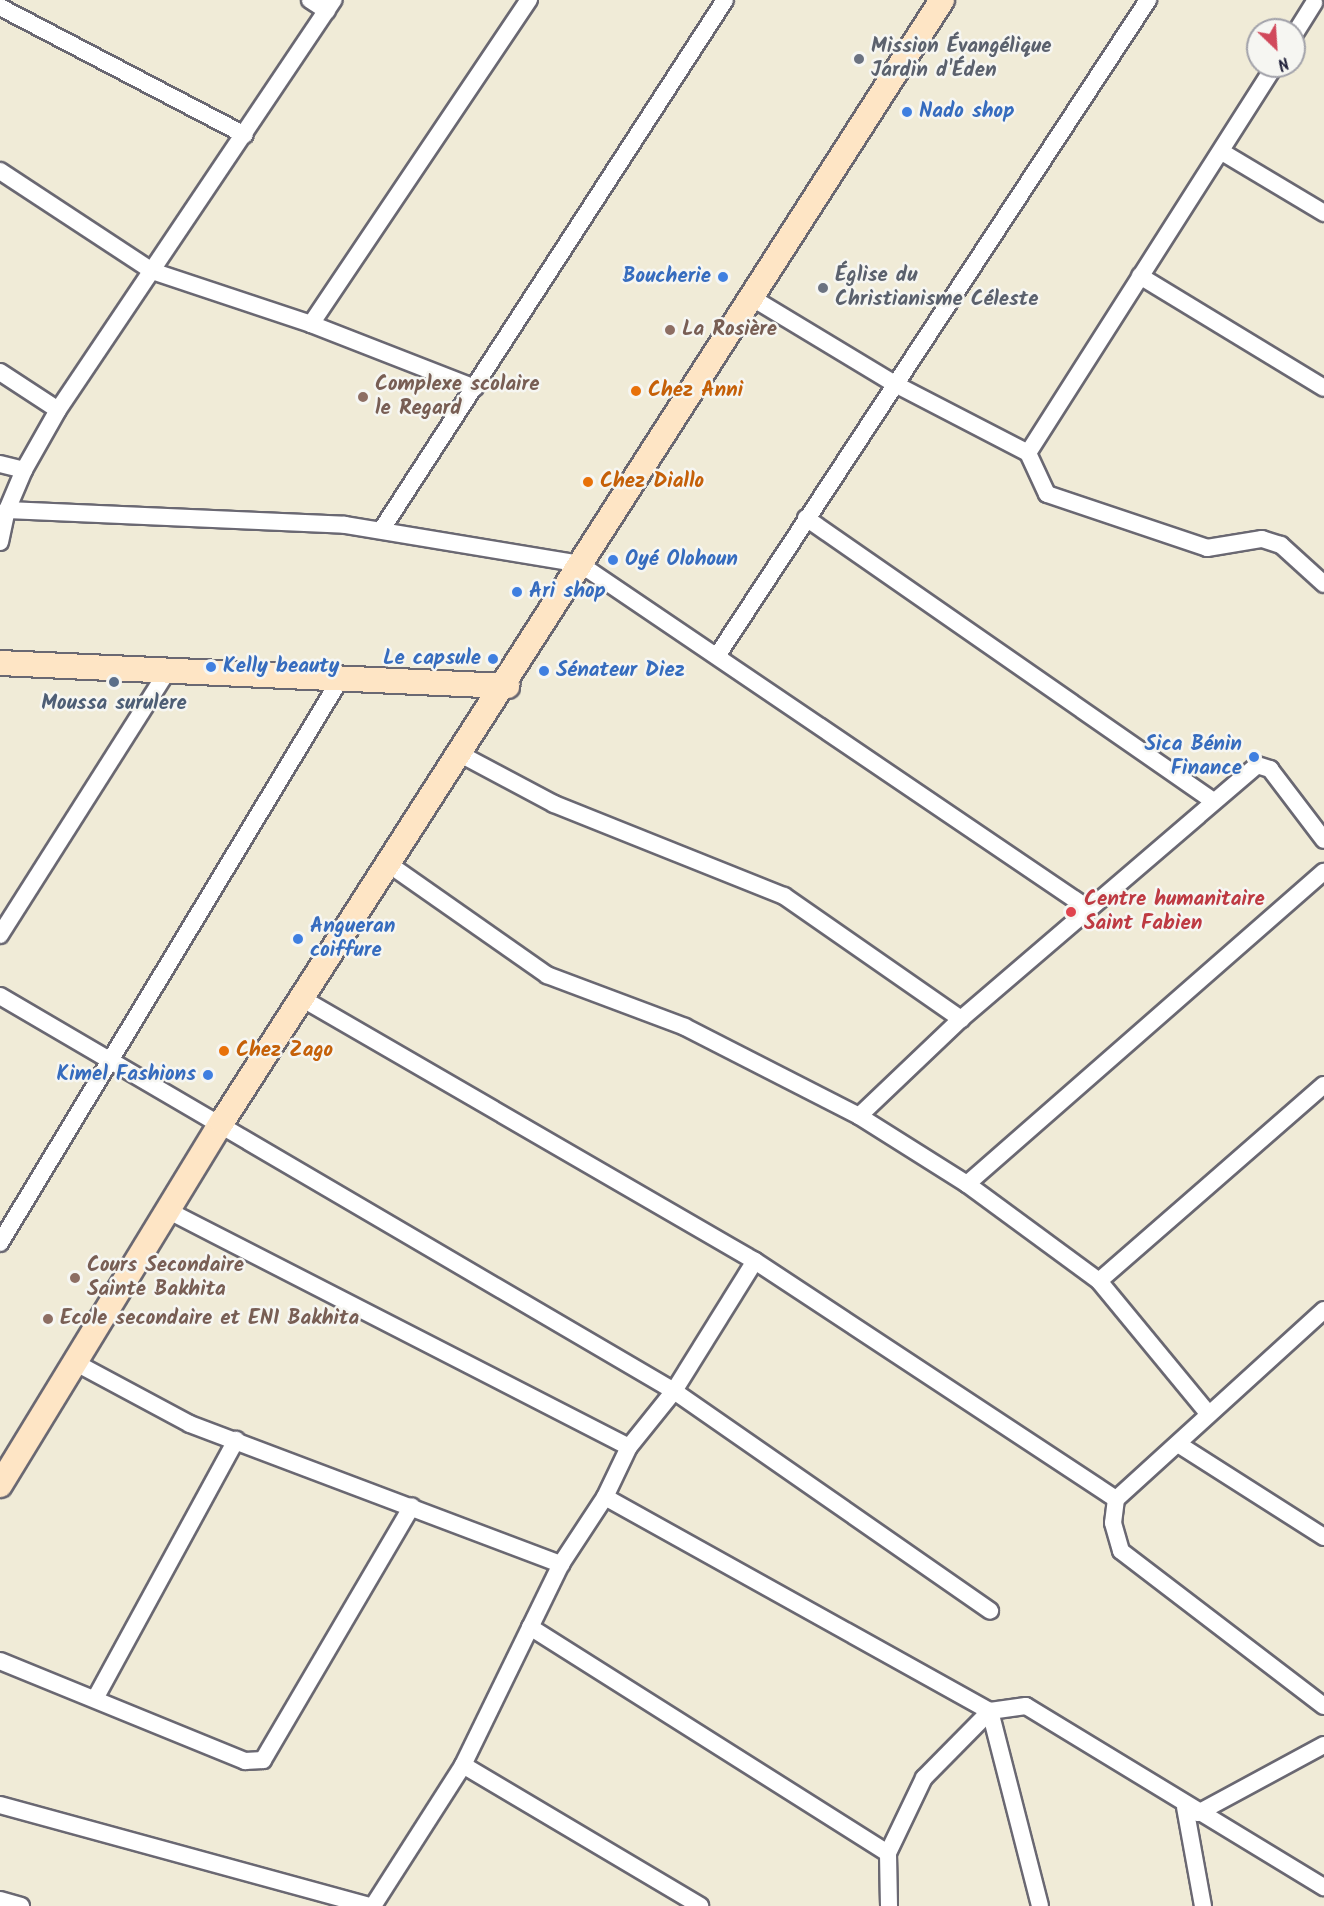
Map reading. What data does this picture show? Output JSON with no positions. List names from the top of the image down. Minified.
{"places":["Mission Évangélique Jardin d'Éden","Nado shop","Boucherie","Église du Christianisme Céleste","La Rosière","Chez Anni","Complexe scolaire le Regard","Chez Diallo","Oyé Olohoun","Ari shop","Le capsule","Kelly beauty","Sénateur Diez","Moussa surulere","Sica Bénin Finance","Centre humanitaire Saint Fabien","Angueran coiffure","Chez Zago","Kimel Fashions","Cours Secondaire Sainte Bakhita","Ecole secondaire et ENI Bakhita"],"north":"bottom right"}
